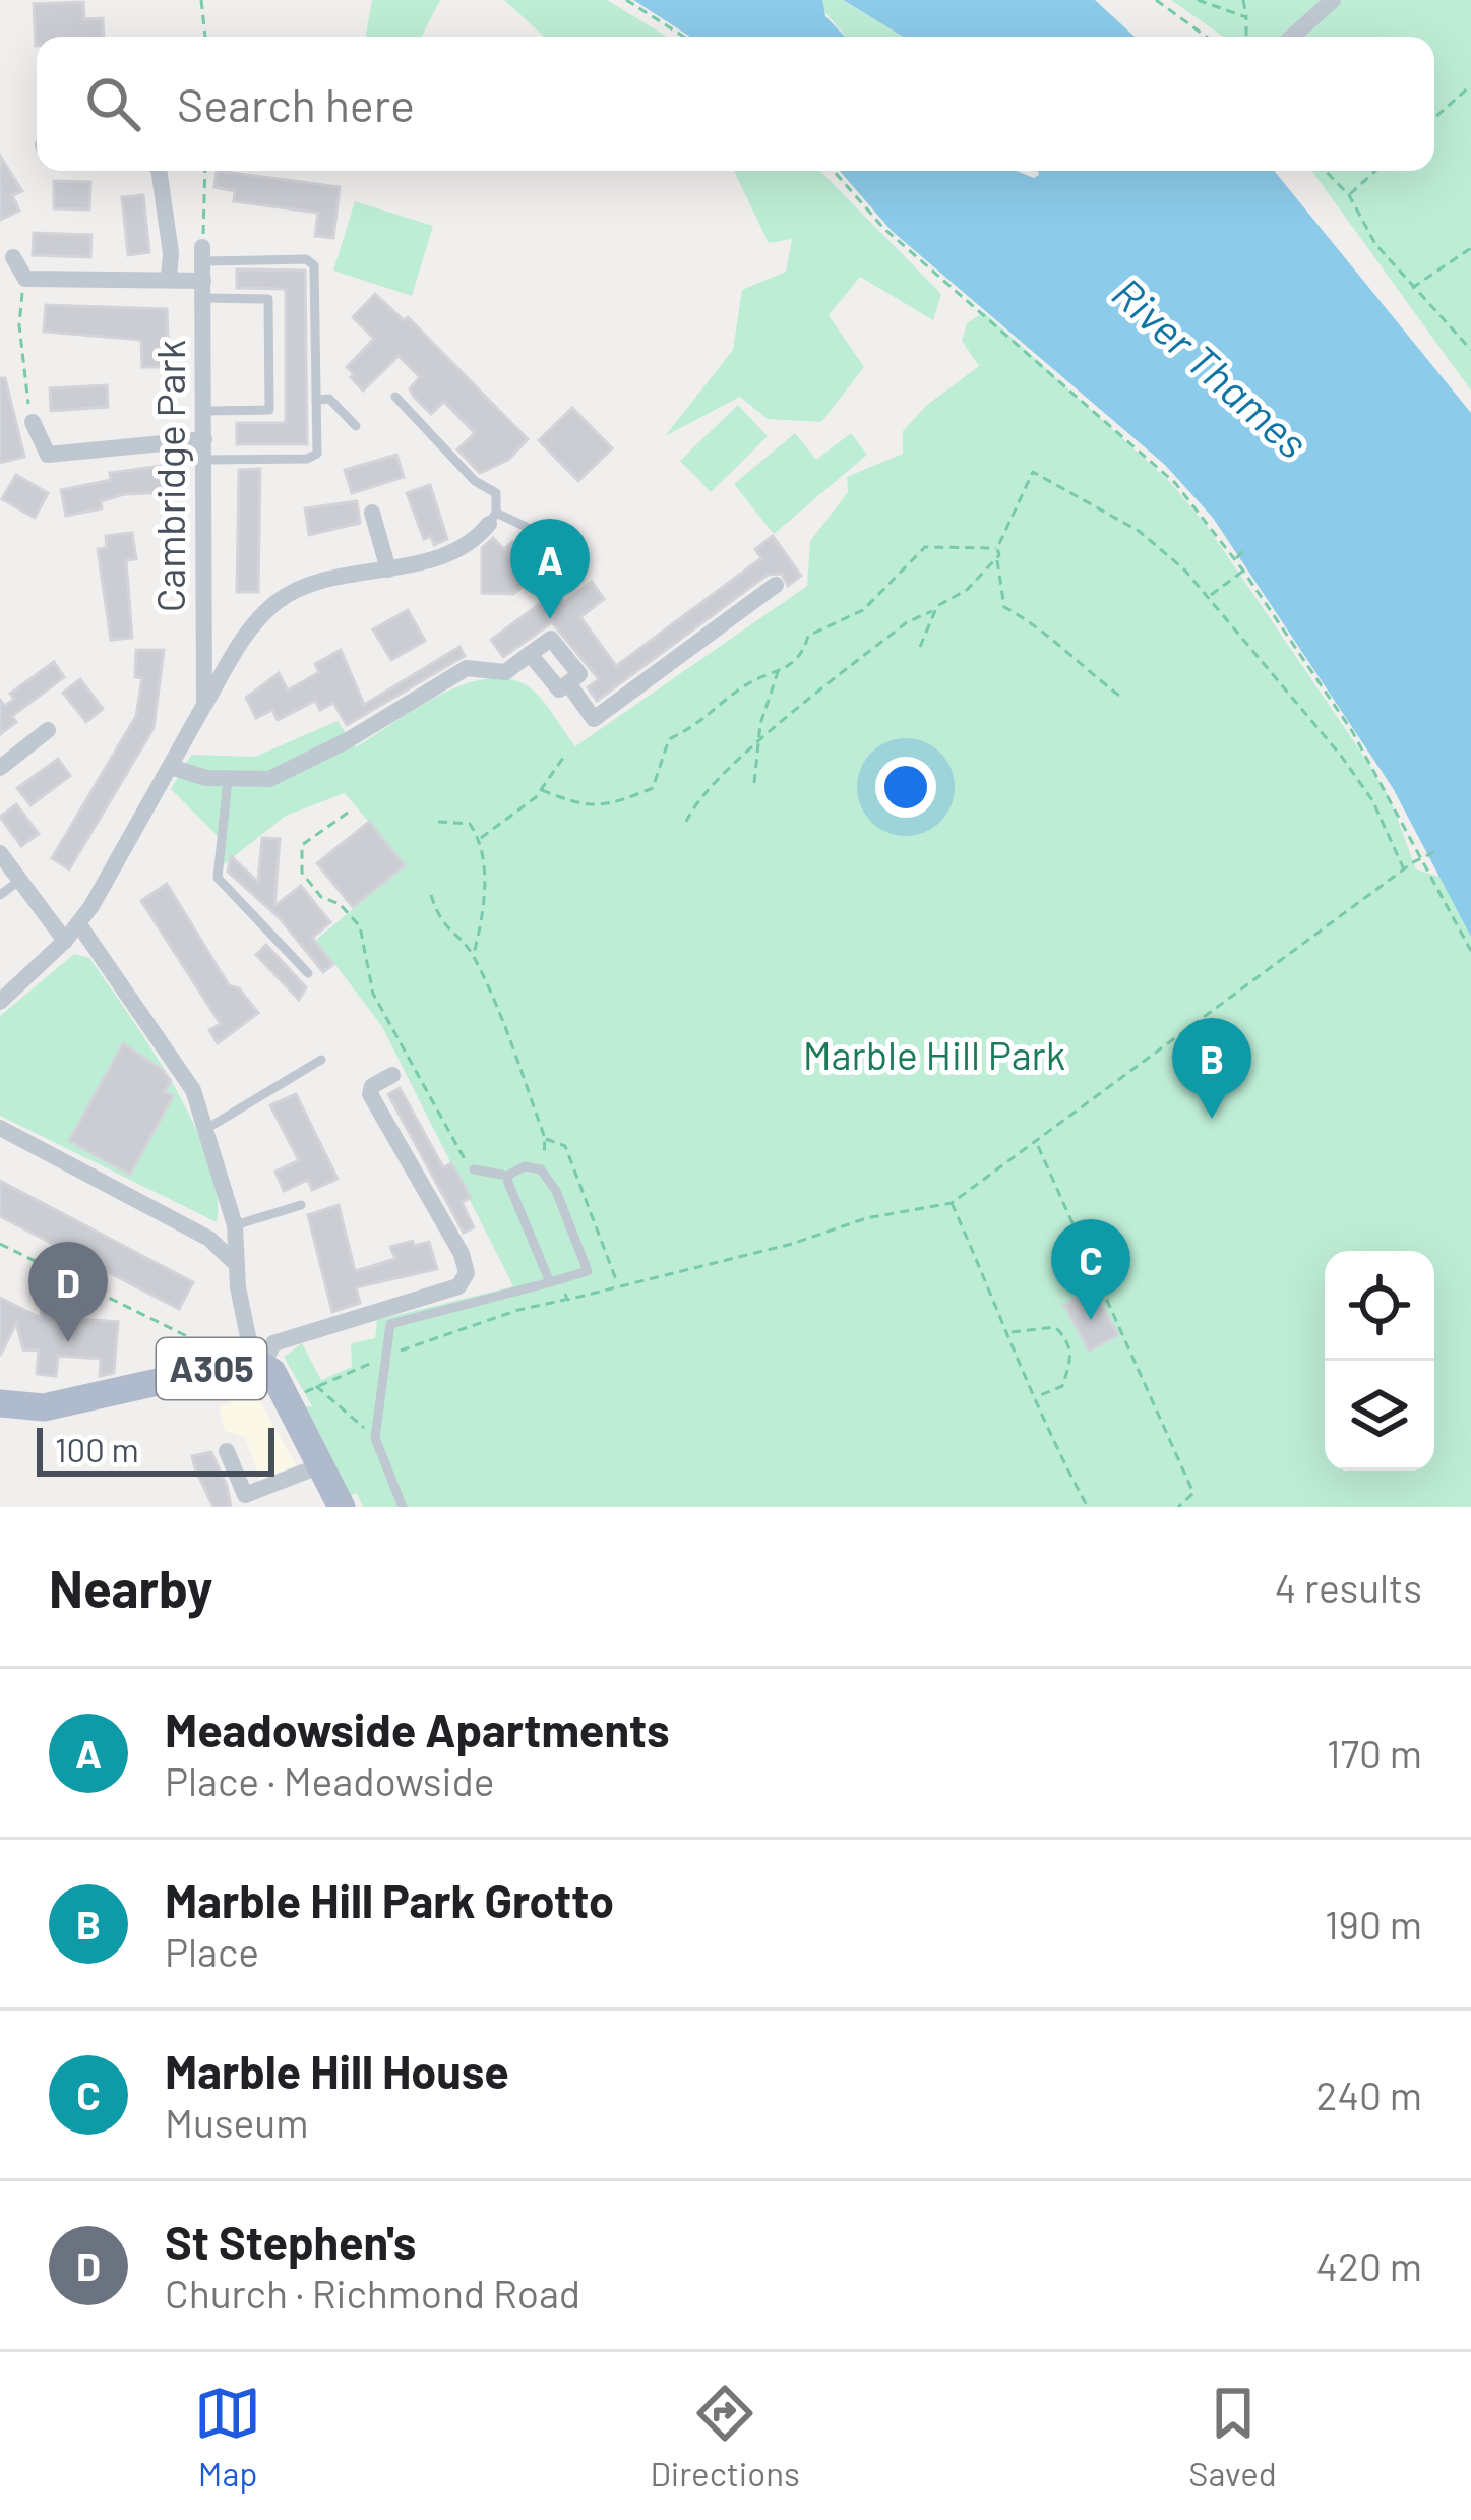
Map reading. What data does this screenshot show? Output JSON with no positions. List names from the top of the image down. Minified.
{"streets":{"main road":["A305"],"street":["Cambridge Park"]},"water":["River Thames"],"parks":["Marble Hill Park"],"scale_bar":"100 m","page":{"search":"Search here","pins":["A","B","C","D"],"scale":"100 m","heading":["Nearby","4 results"],"list":[{"mark":"A","name":"Meadowside Apartments","note":"Place · Meadowside","value":"170 m"},{"mark":"B","name":"Marble Hill Park Grotto","note":"Place","value":"190 m"},{"mark":"C","name":"Marble Hill House","note":"Museum","value":"240 m"},{"mark":"D","name":"St Stephen's","note":"Church · Richmond Road","value":"420 m"}],"nav":["Map","Directions","Saved"]}}
